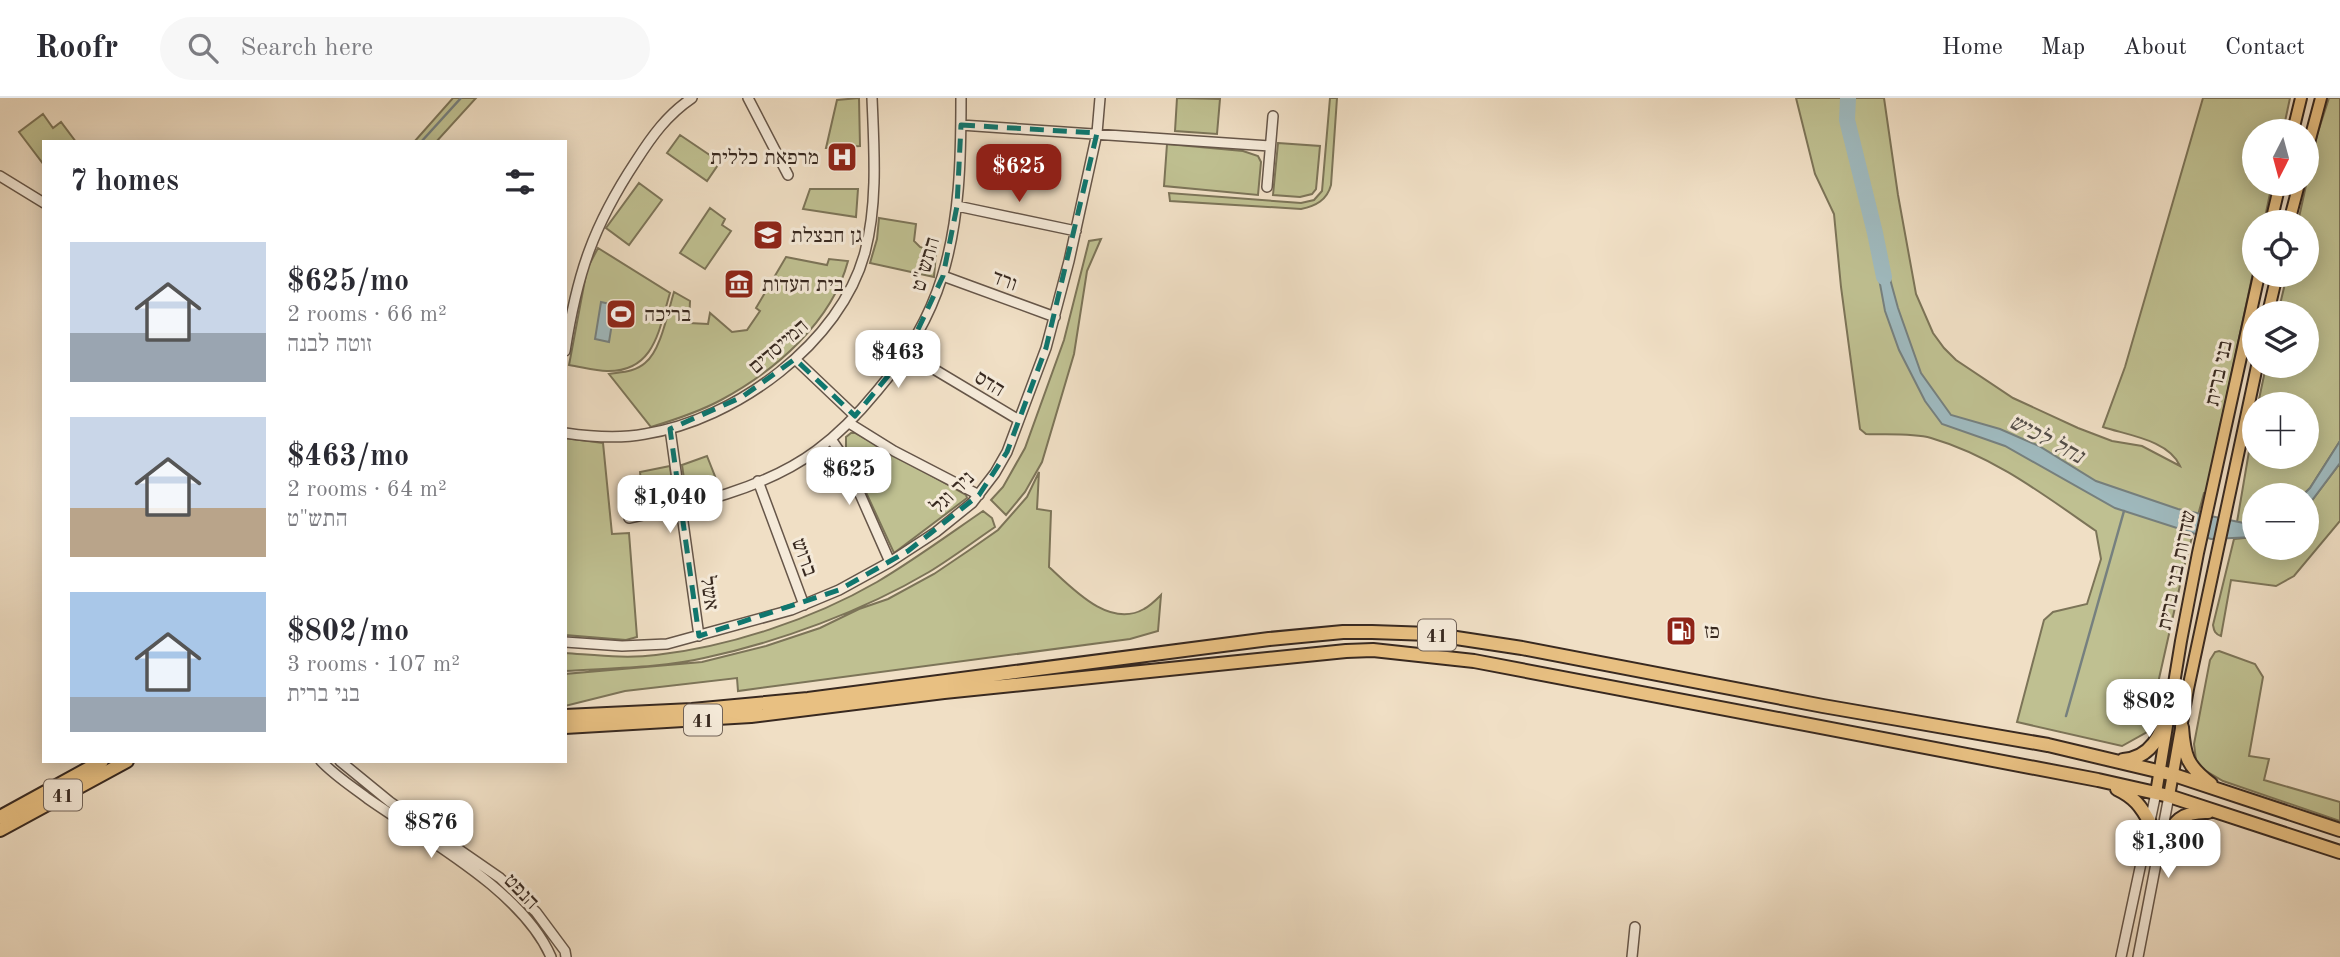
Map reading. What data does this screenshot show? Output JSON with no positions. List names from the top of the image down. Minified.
{"streets":{"highway":["41"],"main road":["בני ברית","שדרות בני ברית"],"street":["התש\"ט","ורד","המייסדים","הדס","ניר וגל","ברוש","אשל","הנפט"]},"crossings":[["התש\"ט","ורד"],["התש\"ט","הדס"],["התש\"ט","ברוש"],["התש\"ט","אשל"],["ורד","ניר וגל"],["המייסדים","אשל"],["בני ברית","שדרות בני ברית"],["הדס","ניר וגל"],["ניר וגל","ברוש"],["ניר וגל","אשל"]],"water":["נחל לכיש"],"places":{"hospital":["מרפאת כללית"],"school or university":["גן חבצלת"],"museum":["בית העדות"],"sports":["בריכה"],"fuel station":["פז"]},"north":"bottom","page":{"header":"Roofr","search":"Search here","nav":["Home","Map","About","Contact"],"map_buttons":["+","−"],"heading":"7 homes","price":["$625","$463","$625","$1,040","$802","$876","$1,300"],"list":[{"name":"$625/mo","note":"2 rooms · 66 m² · זוטה לבנה"},{"name":"$463/mo","note":"2 rooms · 64 m² · התש\"ט"},{"name":"$802/mo","note":"3 rooms · 107 m² · בני ברית"}]}}
